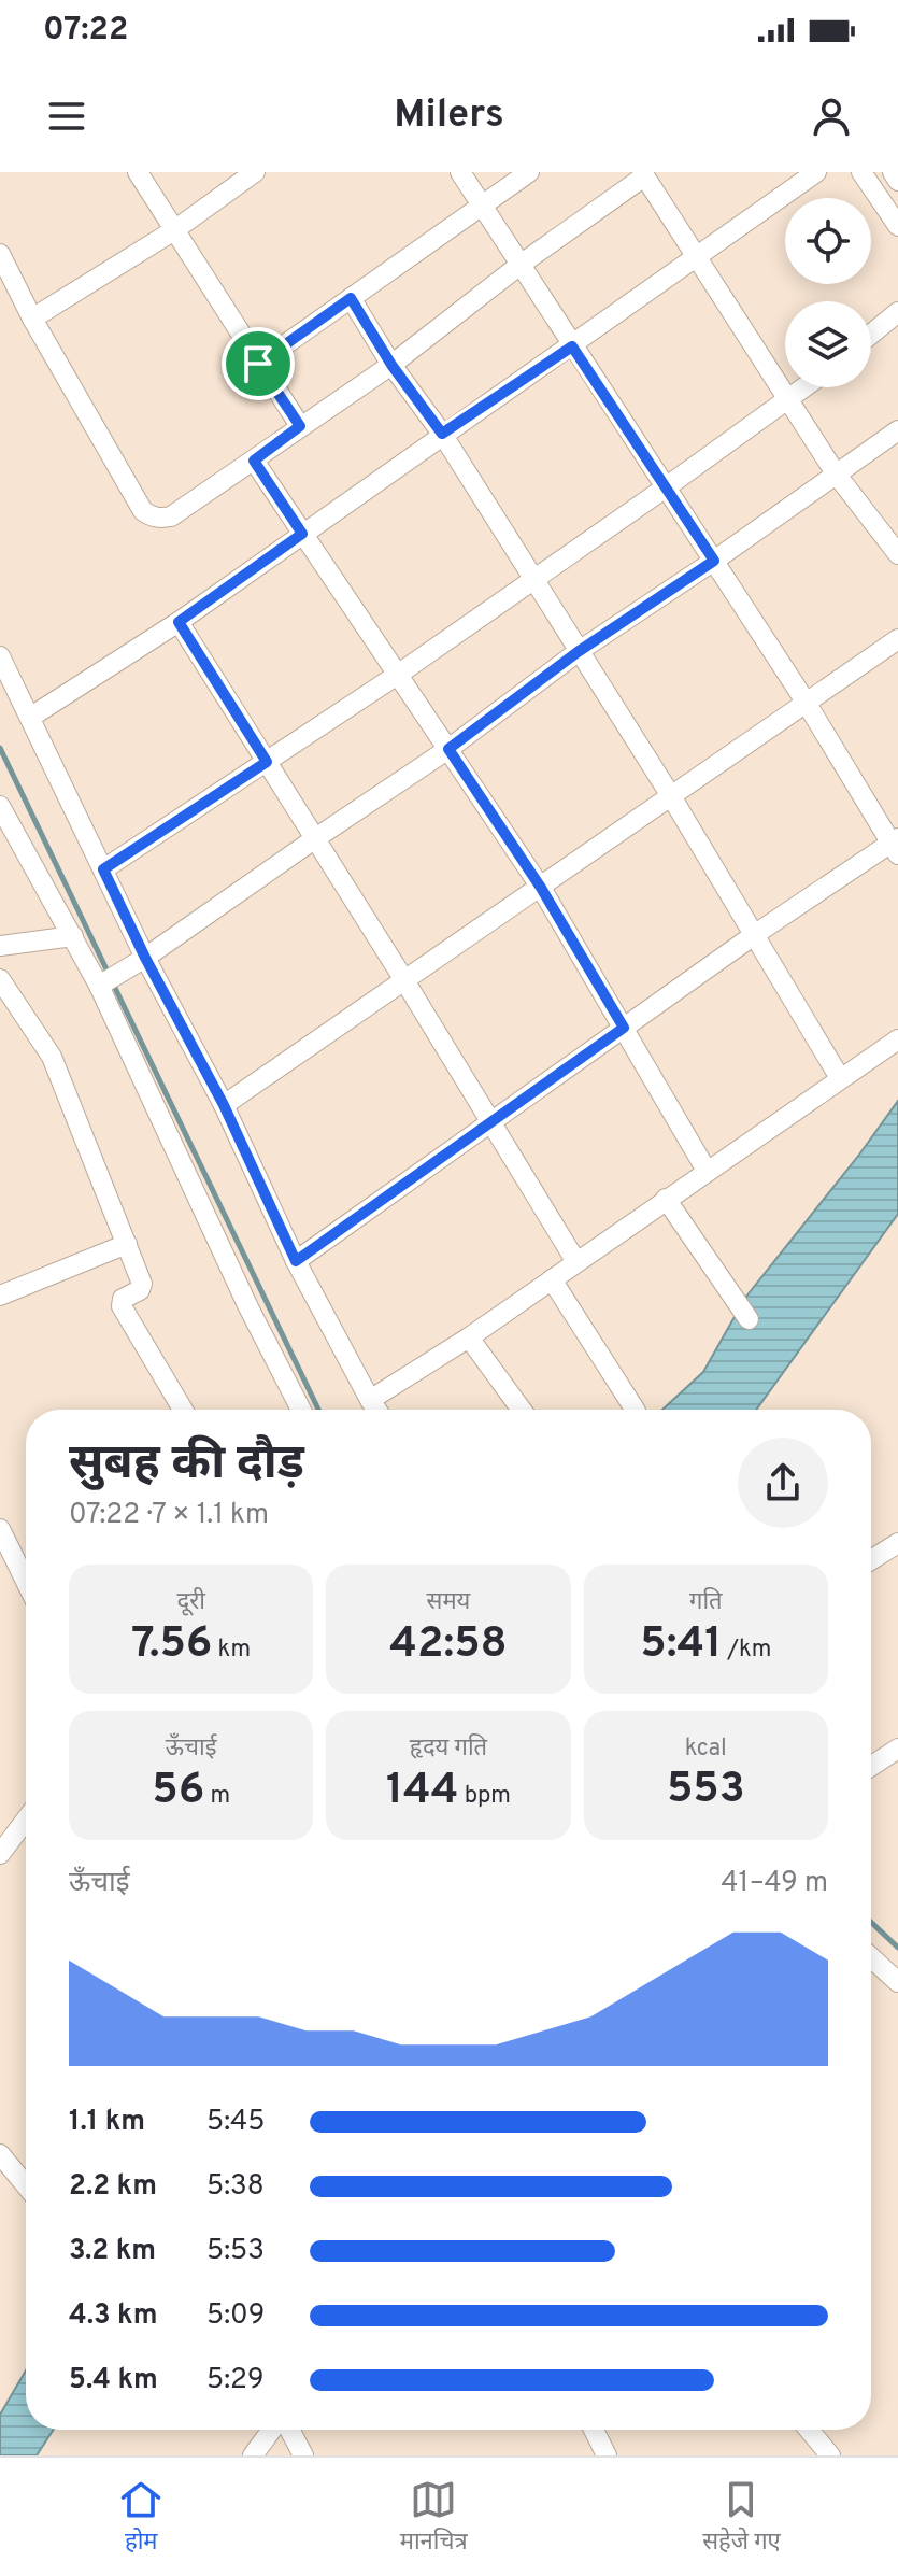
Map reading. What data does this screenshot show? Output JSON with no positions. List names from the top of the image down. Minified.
{"page":{"status":"07:22","header":"Milers","heading":["सुबह की दौड़","07:22 · 7 × 1.1 km"],"stats":[["दूरी","7.56 km"],["समय","42:58"],["गति","5:41 /km"],["ऊँचाई","56 m"],["हृदय गति","144 bpm"],["kcal","553"]],"chart":["ऊँचाई","41–49 m"],"list":[{"name":"1.1 km","note":"5:45"},{"name":"2.2 km","note":"5:38"},{"name":"3.2 km","note":"5:53"},{"name":"4.3 km","note":"5:09"},{"name":"5.4 km","note":"5:29"}],"tabs":["होम","मानचित्र","सहेजे गए"]}}
